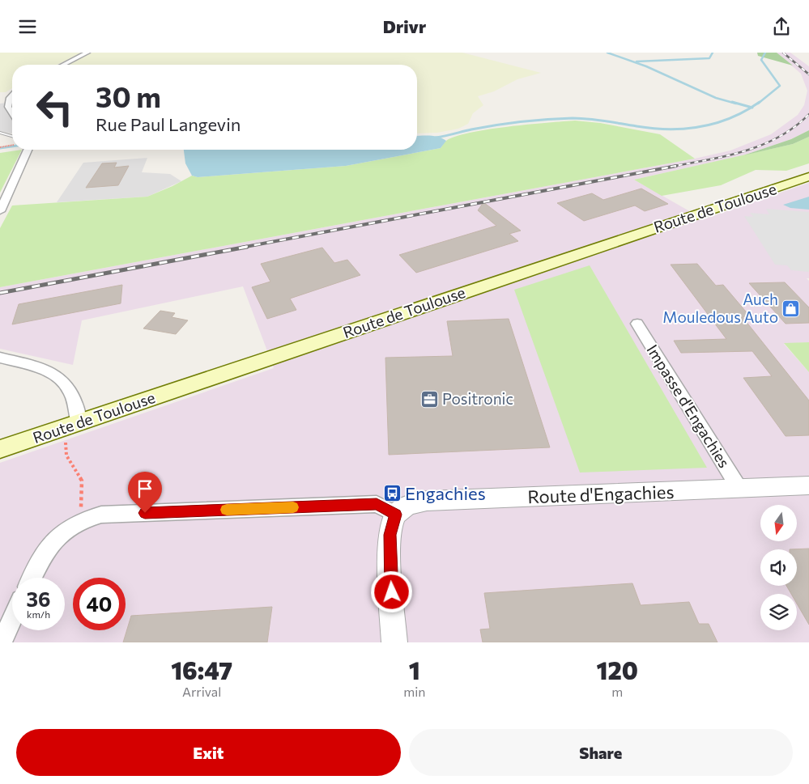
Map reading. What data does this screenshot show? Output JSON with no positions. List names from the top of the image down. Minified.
{"streets":{"main road":["Route de Toulouse"],"street":["Impasse d'Engachies","Route d'Engachies"]},"crossings":[["Impasse d'Engachies","Route d'Engachies"]],"places":{"shop":["Auch Mouledous Auto"],"office":["Positronic"],"bus stop":["Engachies"]},"north":"bottom","page":{"header":"Drivr","turn":["30 m","Rue Paul Langevin"],"speed":"36 km/h","limit":"40","eta":["16:47","Arrival","1","min","120","m"],"buttons":["Exit","Share"]}}
